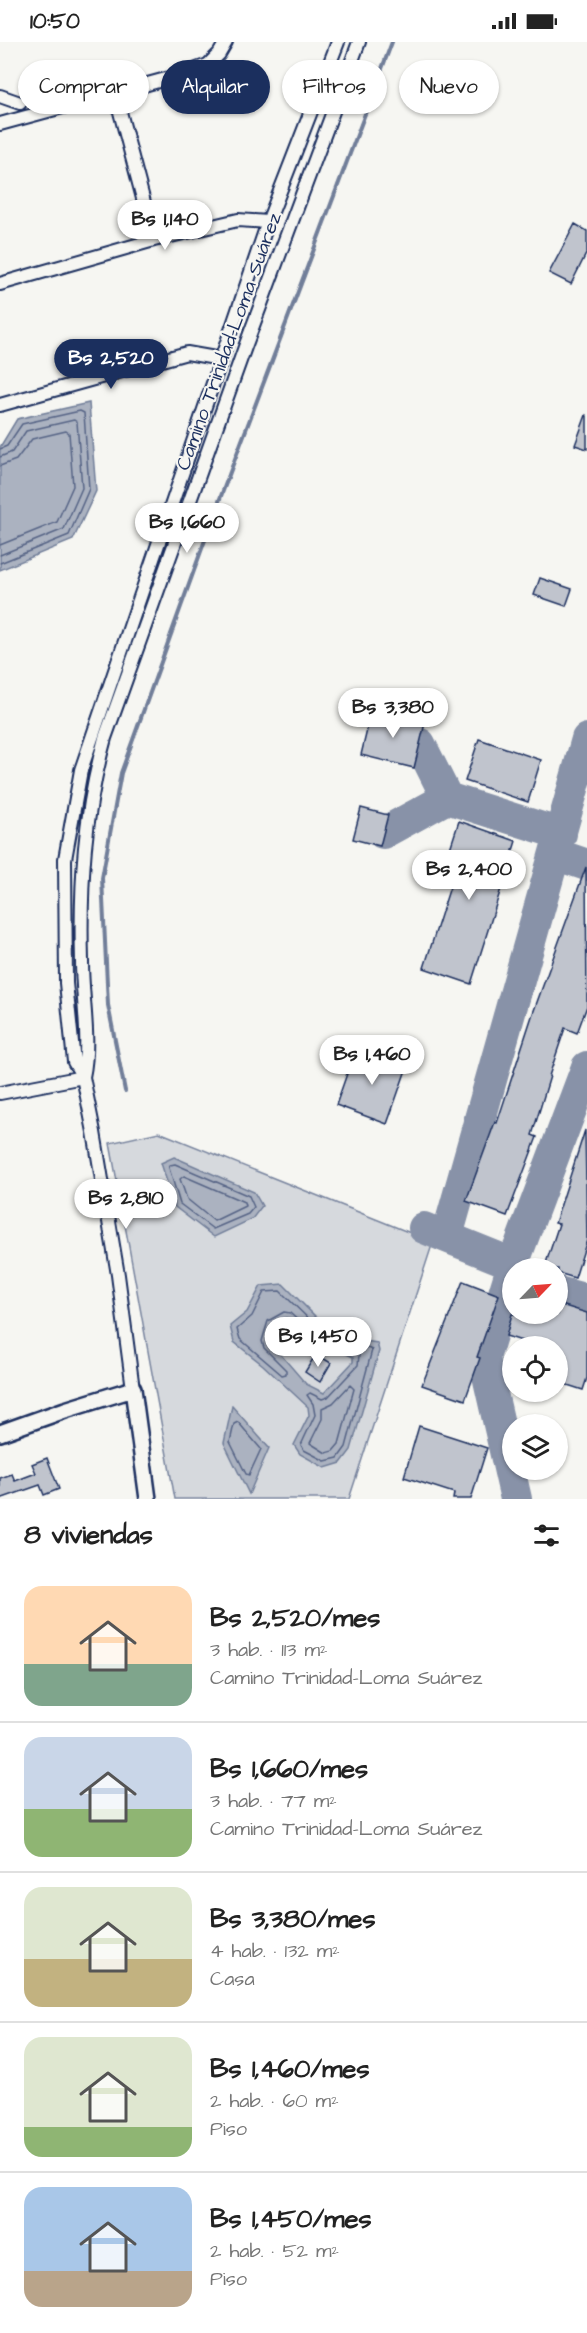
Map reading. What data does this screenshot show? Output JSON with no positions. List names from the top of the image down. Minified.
{"streets":{"street":["Camino Trinidad-Loma Suárez"]},"north":"top right","page":{"status":"10:50","chip":["Comprar","Alquilar","Filtros","Nuevo"],"price":["Bs 1,140","Bs 2,520","Bs 1,660","Bs 3,380","Bs 2,400","Bs 1,460","Bs 2,810","Bs 1,450"],"heading":"8 viviendas","list":[{"name":"Bs 2,520/mes","note":"3 hab. · 113 m² · Camino Trinidad-Loma Suárez"},{"name":"Bs 1,660/mes","note":"3 hab. · 77 m² · Camino Trinidad-Loma Suárez"},{"name":"Bs 3,380/mes","note":"4 hab. · 132 m² · Casa"},{"name":"Bs 1,460/mes","note":"2 hab. · 60 m² · Piso"},{"name":"Bs 1,450/mes","note":"2 hab. · 52 m² · Piso"}]}}
